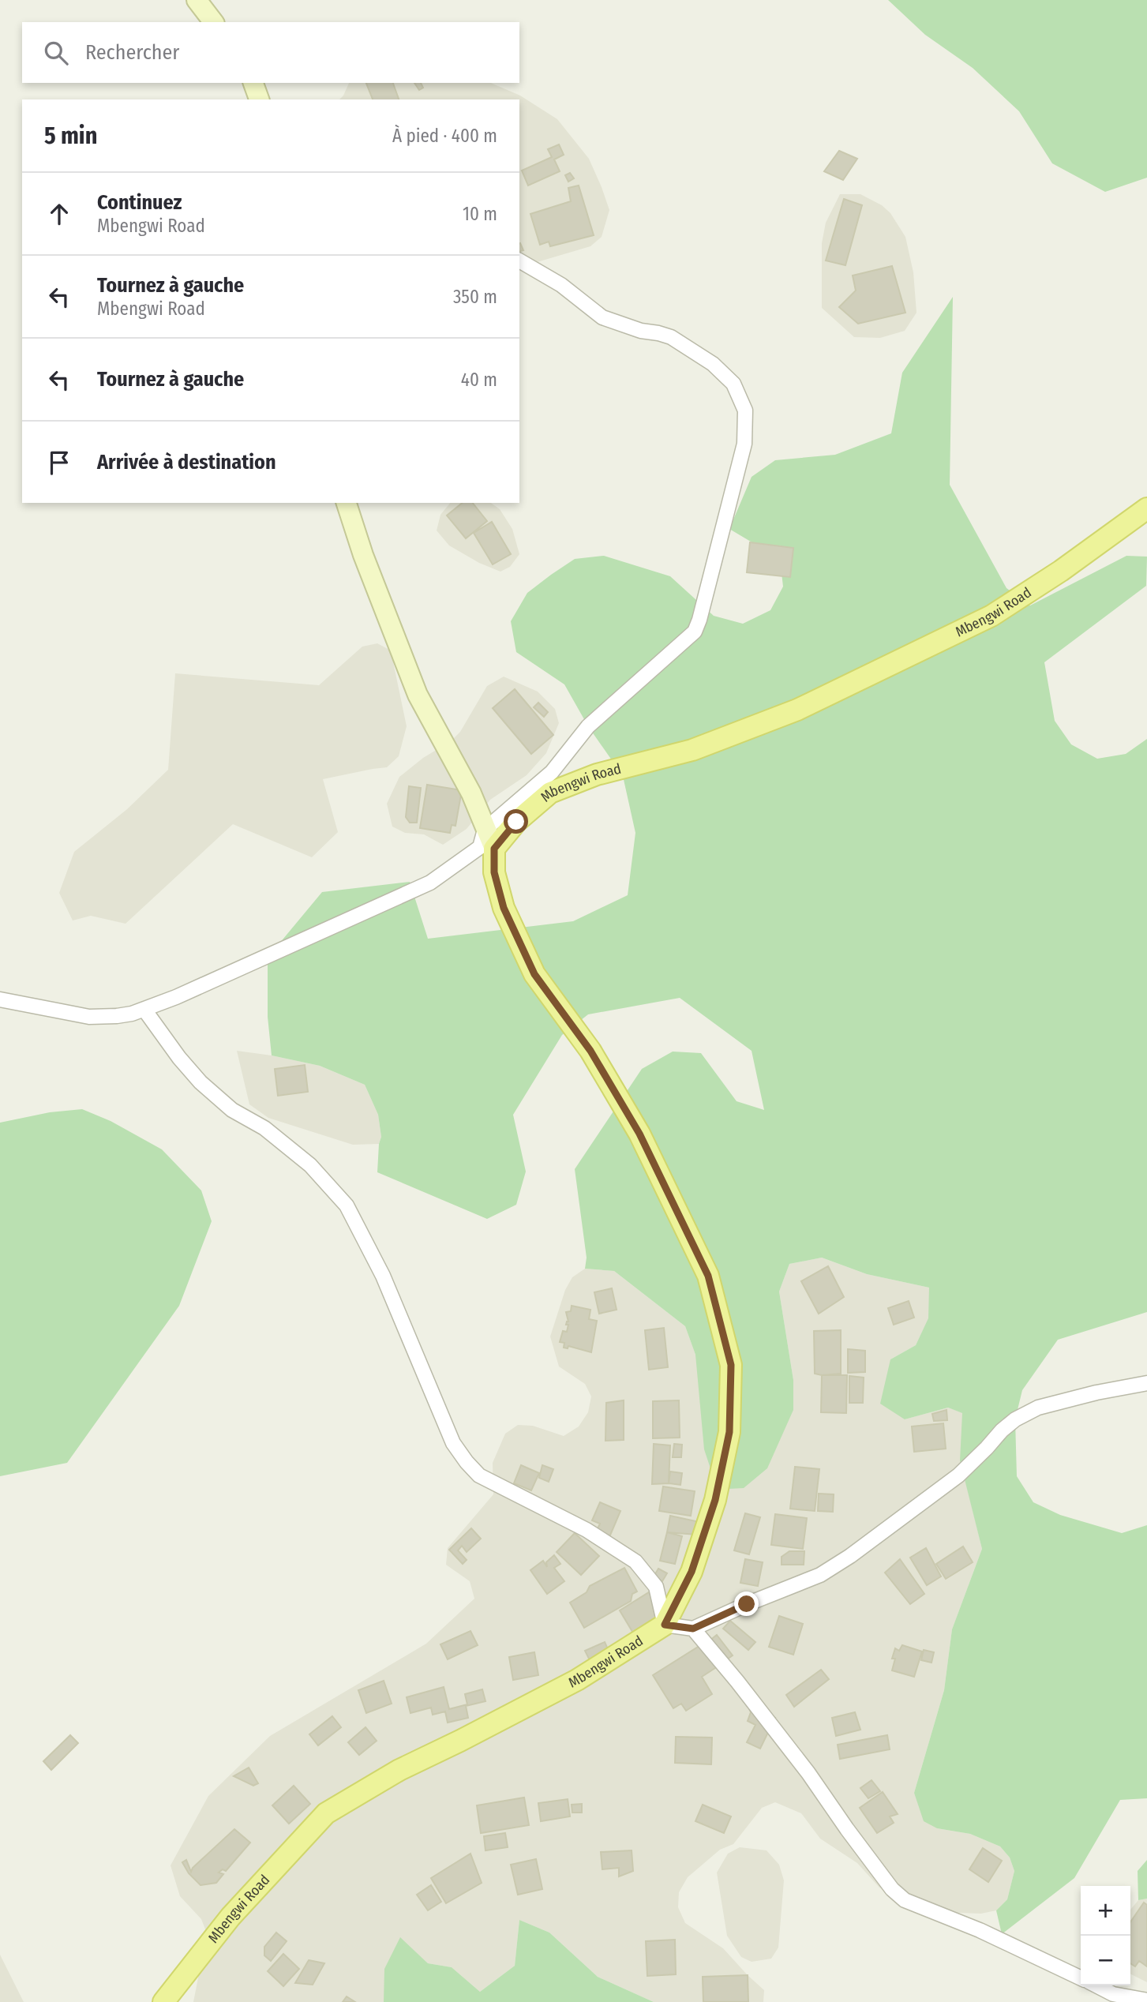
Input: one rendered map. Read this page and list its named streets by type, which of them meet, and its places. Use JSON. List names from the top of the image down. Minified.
{"streets":{"main road":["Mbengwi Road"]},"page":{"search":"Rechercher","heading":["5 min","À pied · 400 m"],"list":[["Continuez","Mbengwi Road","10 m"],["Tournez à gauche","Mbengwi Road","350 m"],["Tournez à gauche","40 m"],"Arrivée à destination"],"map_buttons":["+","−"]}}
